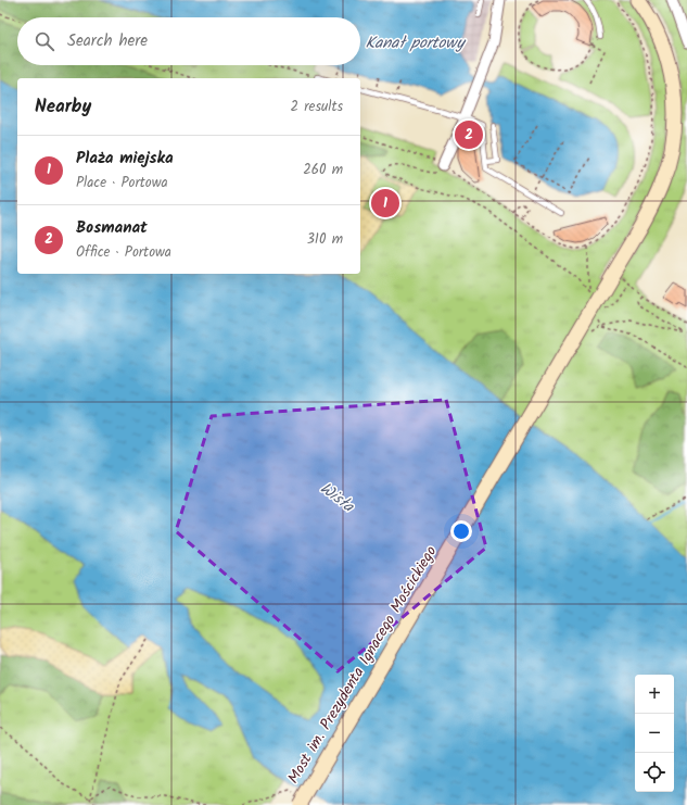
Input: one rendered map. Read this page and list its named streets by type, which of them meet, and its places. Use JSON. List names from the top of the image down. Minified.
{"streets":{"main road":["Most im. Prezydenta Ignacego Mościckiego"]},"water":["Kanał portowy","Wisła"],"page":{"search":"Search here","heading":["Nearby","2 results"],"pins":["2","1"],"list":[{"mark":"1","name":"Plaża miejska","note":"Place · Portowa","value":"260 m"},{"mark":"2","name":"Bosmanat","note":"Office · Portowa","value":"310 m"}],"map_buttons":["+","−"]}}
